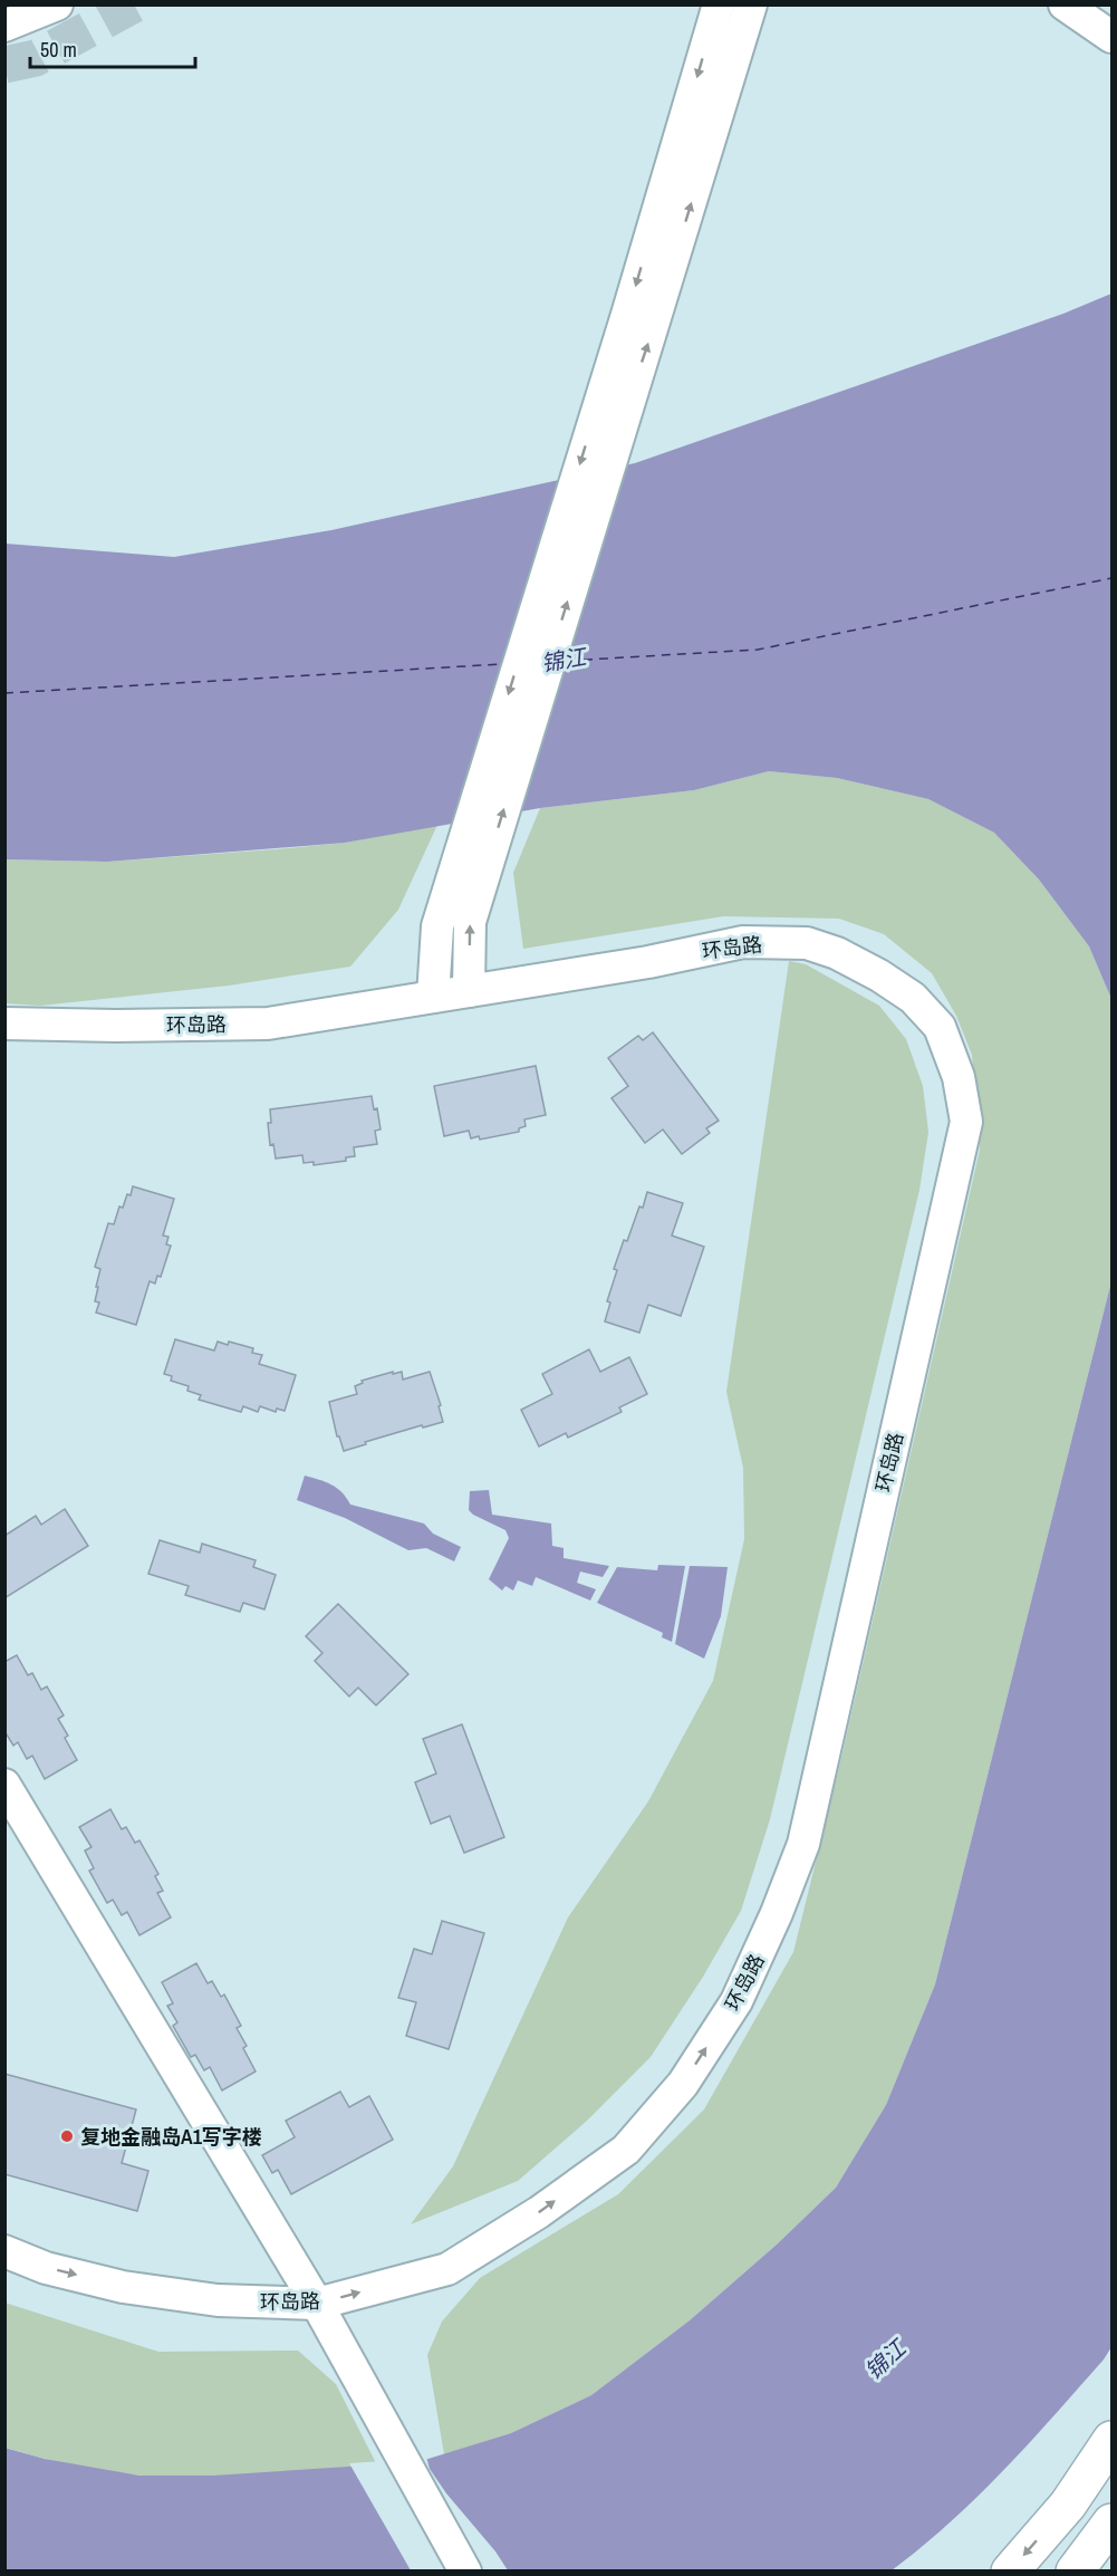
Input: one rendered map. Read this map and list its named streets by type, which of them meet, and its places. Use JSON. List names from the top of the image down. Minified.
{"streets":{"street":["环岛路"]},"water":["锦江"],"places":["复地金融岛A1写字楼"],"scale_bar":"50 m"}
